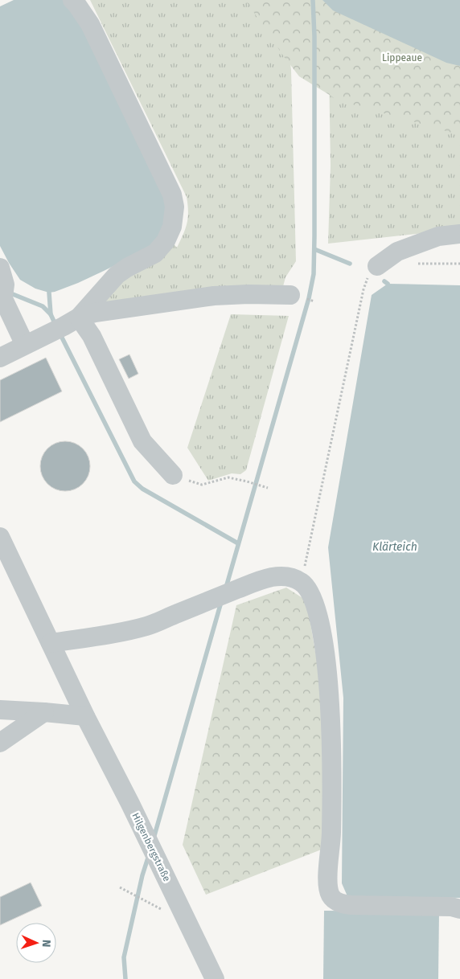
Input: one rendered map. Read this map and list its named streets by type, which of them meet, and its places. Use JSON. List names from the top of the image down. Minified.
{"streets":{"lane":["Hilgenbergstraße"]},"water":["Klärteich"],"parks":["Lippeaue"],"north":"right"}
